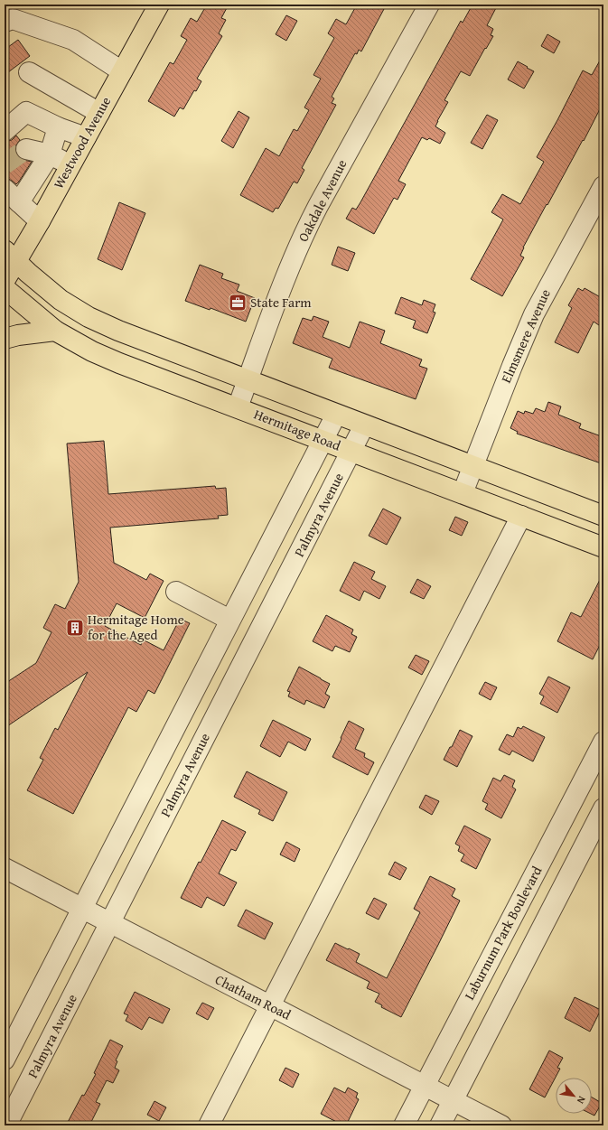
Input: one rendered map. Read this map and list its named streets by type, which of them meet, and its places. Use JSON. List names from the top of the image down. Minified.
{"streets":{"main road":["Westwood Avenue","Hermitage Road"],"street":["Oakdale Avenue","Elmsmere Avenue","Palmyra Avenue","Laburnum Park Boulevard","Chatham Road"]},"crossings":[["Westwood Avenue","Hermitage Road"],["Oakdale Avenue","Hermitage Road"],["Elmsmere Avenue","Hermitage Road"],["Hermitage Road","Palmyra Avenue"],["Palmyra Avenue","Chatham Road"],["Laburnum Park Boulevard","Chatham Road"]],"places":{"office":["State Farm"],"building":["Hermitage Home for the Aged"]},"north":"bottom right"}
